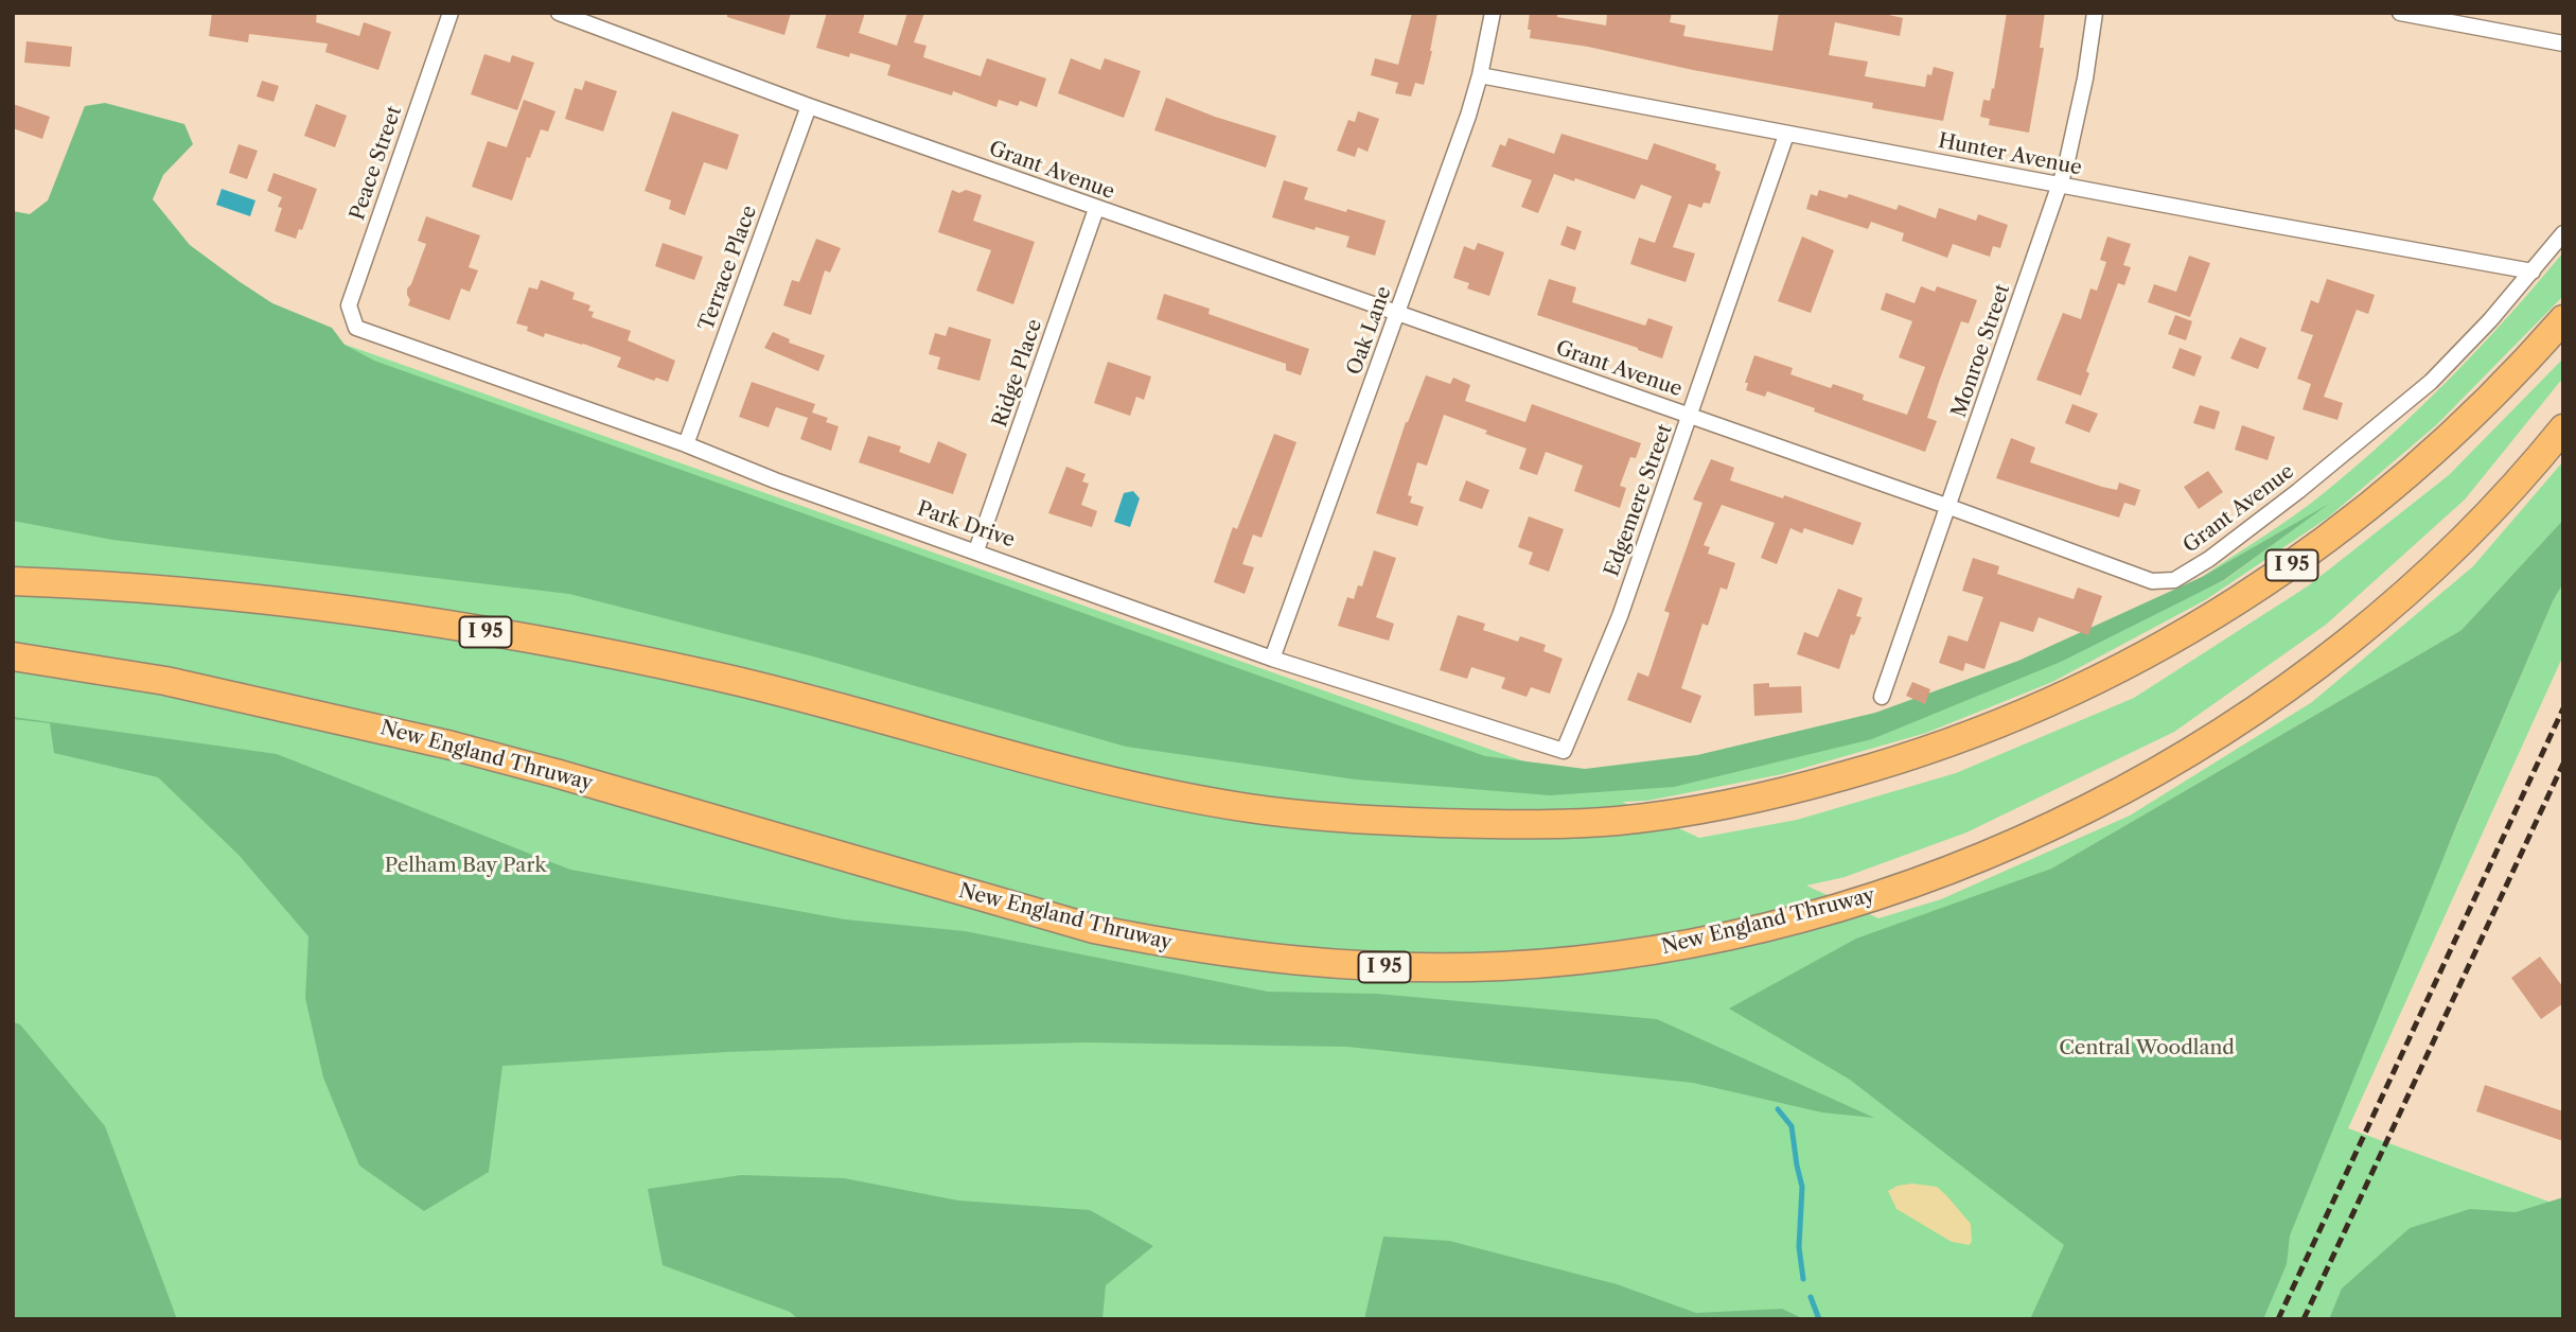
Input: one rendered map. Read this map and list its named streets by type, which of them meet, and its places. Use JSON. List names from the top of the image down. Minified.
{"streets":{"highway":["I 95","New England Thruway"],"street":["Hunter Avenue","Peace Street","Grant Avenue","Terrace Place","Oak Lane","Monroe Street","Ridge Place","Edgemere Street","Park Drive"]},"crossings":[["Hunter Avenue","Grant Avenue"],["Hunter Avenue","Oak Lane"],["Hunter Avenue","Monroe Street"],["Hunter Avenue","Edgemere Street"],["Peace Street","Park Drive"],["Grant Avenue","Terrace Place"],["Grant Avenue","Oak Lane"],["Grant Avenue","Monroe Street"],["Grant Avenue","Ridge Place"],["Grant Avenue","Edgemere Street"],["Terrace Place","Park Drive"],["Oak Lane","Park Drive"],["Ridge Place","Park Drive"],["Edgemere Street","Park Drive"]],"parks":["Pelham Bay Park","Central Woodland"]}
